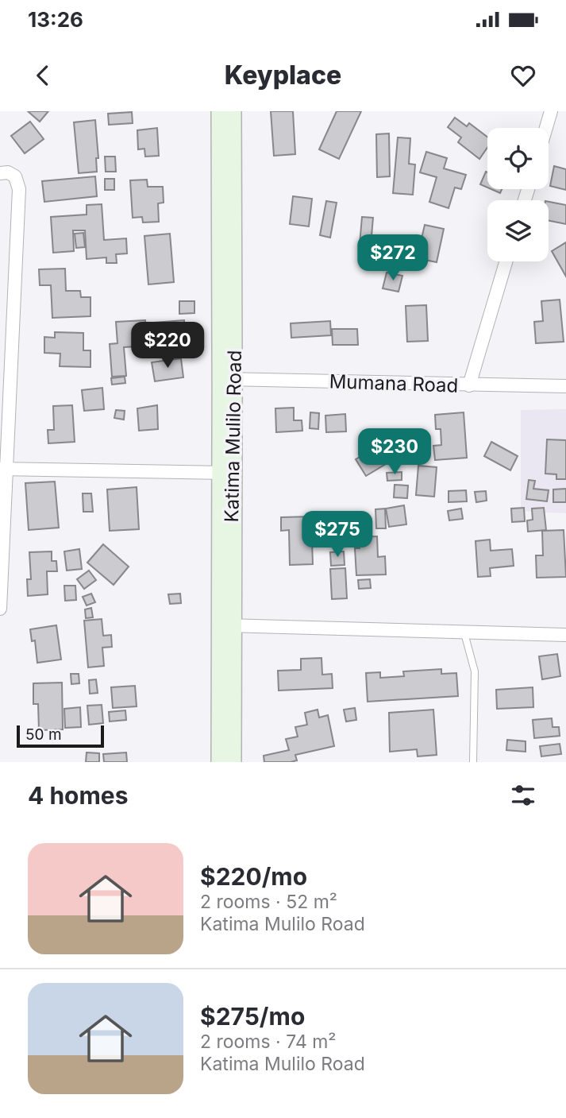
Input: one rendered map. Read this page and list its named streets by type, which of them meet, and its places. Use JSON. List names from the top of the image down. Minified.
{"streets":{"main road":["Katima Mulilo Road"],"street":["Mumana Road"]},"crossings":[["Mumana Road","Katima Mulilo Road"]],"scale_bar":"50 m","page":{"status":"13:26","header":"Keyplace","price":["$272","$220","$230","$275"],"scale":"50 m","heading":"4 homes","list":[{"name":"$220/mo","note":"2 rooms · 52 m² · Katima Mulilo Road"},{"name":"$275/mo","note":"2 rooms · 74 m² · Katima Mulilo Road"}]}}
